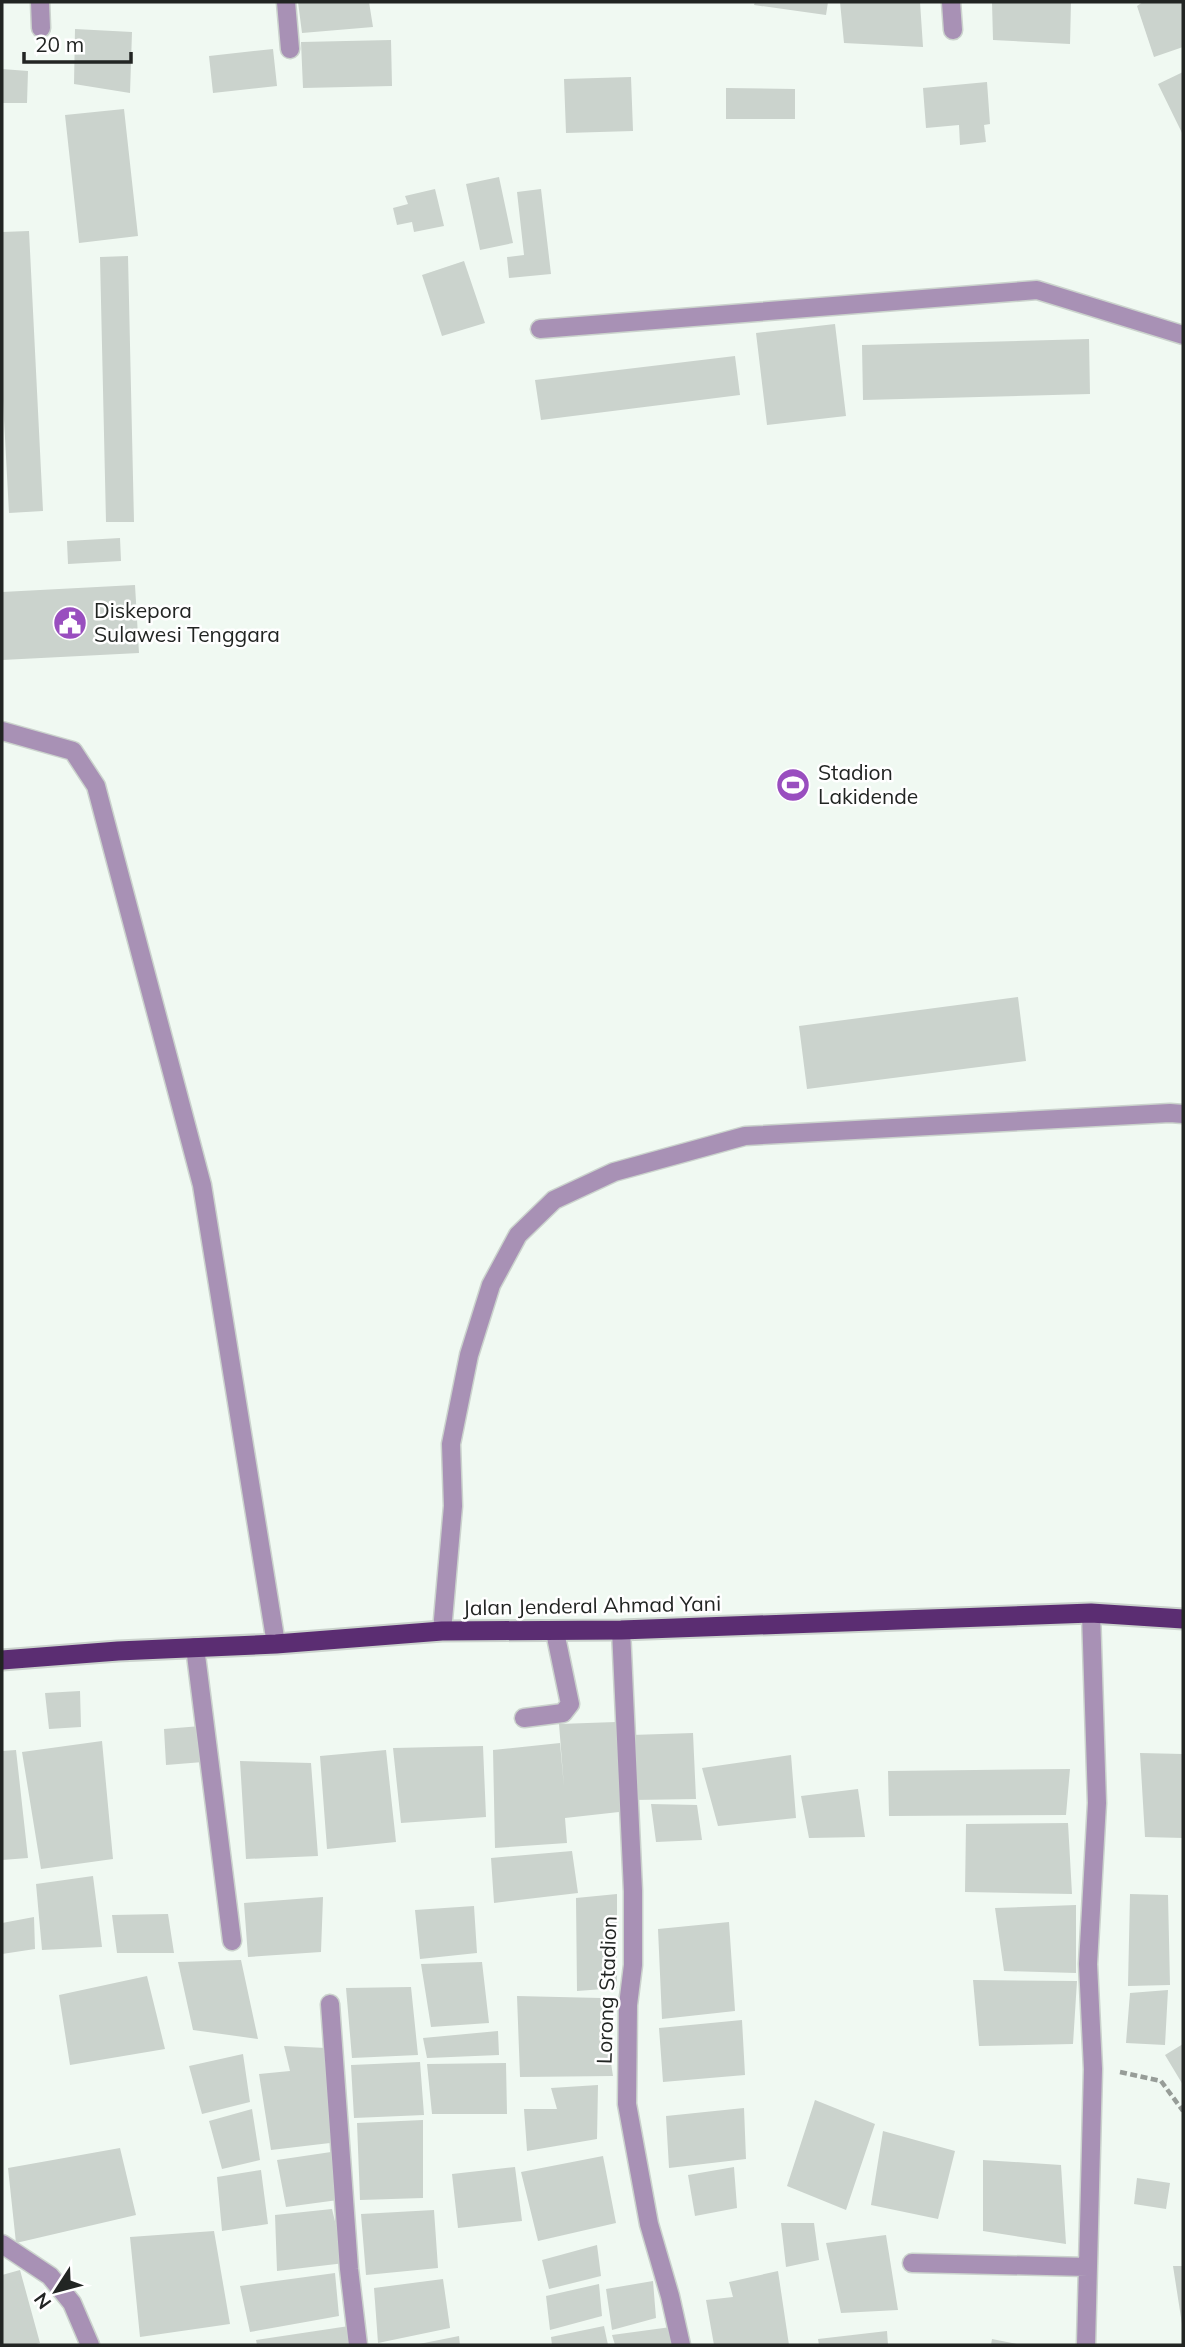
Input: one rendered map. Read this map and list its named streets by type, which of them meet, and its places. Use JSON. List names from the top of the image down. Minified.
{"streets":{"highway":["Jalan Jenderal Ahmad Yani"],"street":["Lorong Stadion"]},"crossings":[["Jalan Jenderal Ahmad Yani","Lorong Stadion"]],"places":{"public building":["Diskepora Sulawesi Tenggara"],"sports":["Stadion Lakidende"]},"scale_bar":"20 m","north":"bottom left"}
